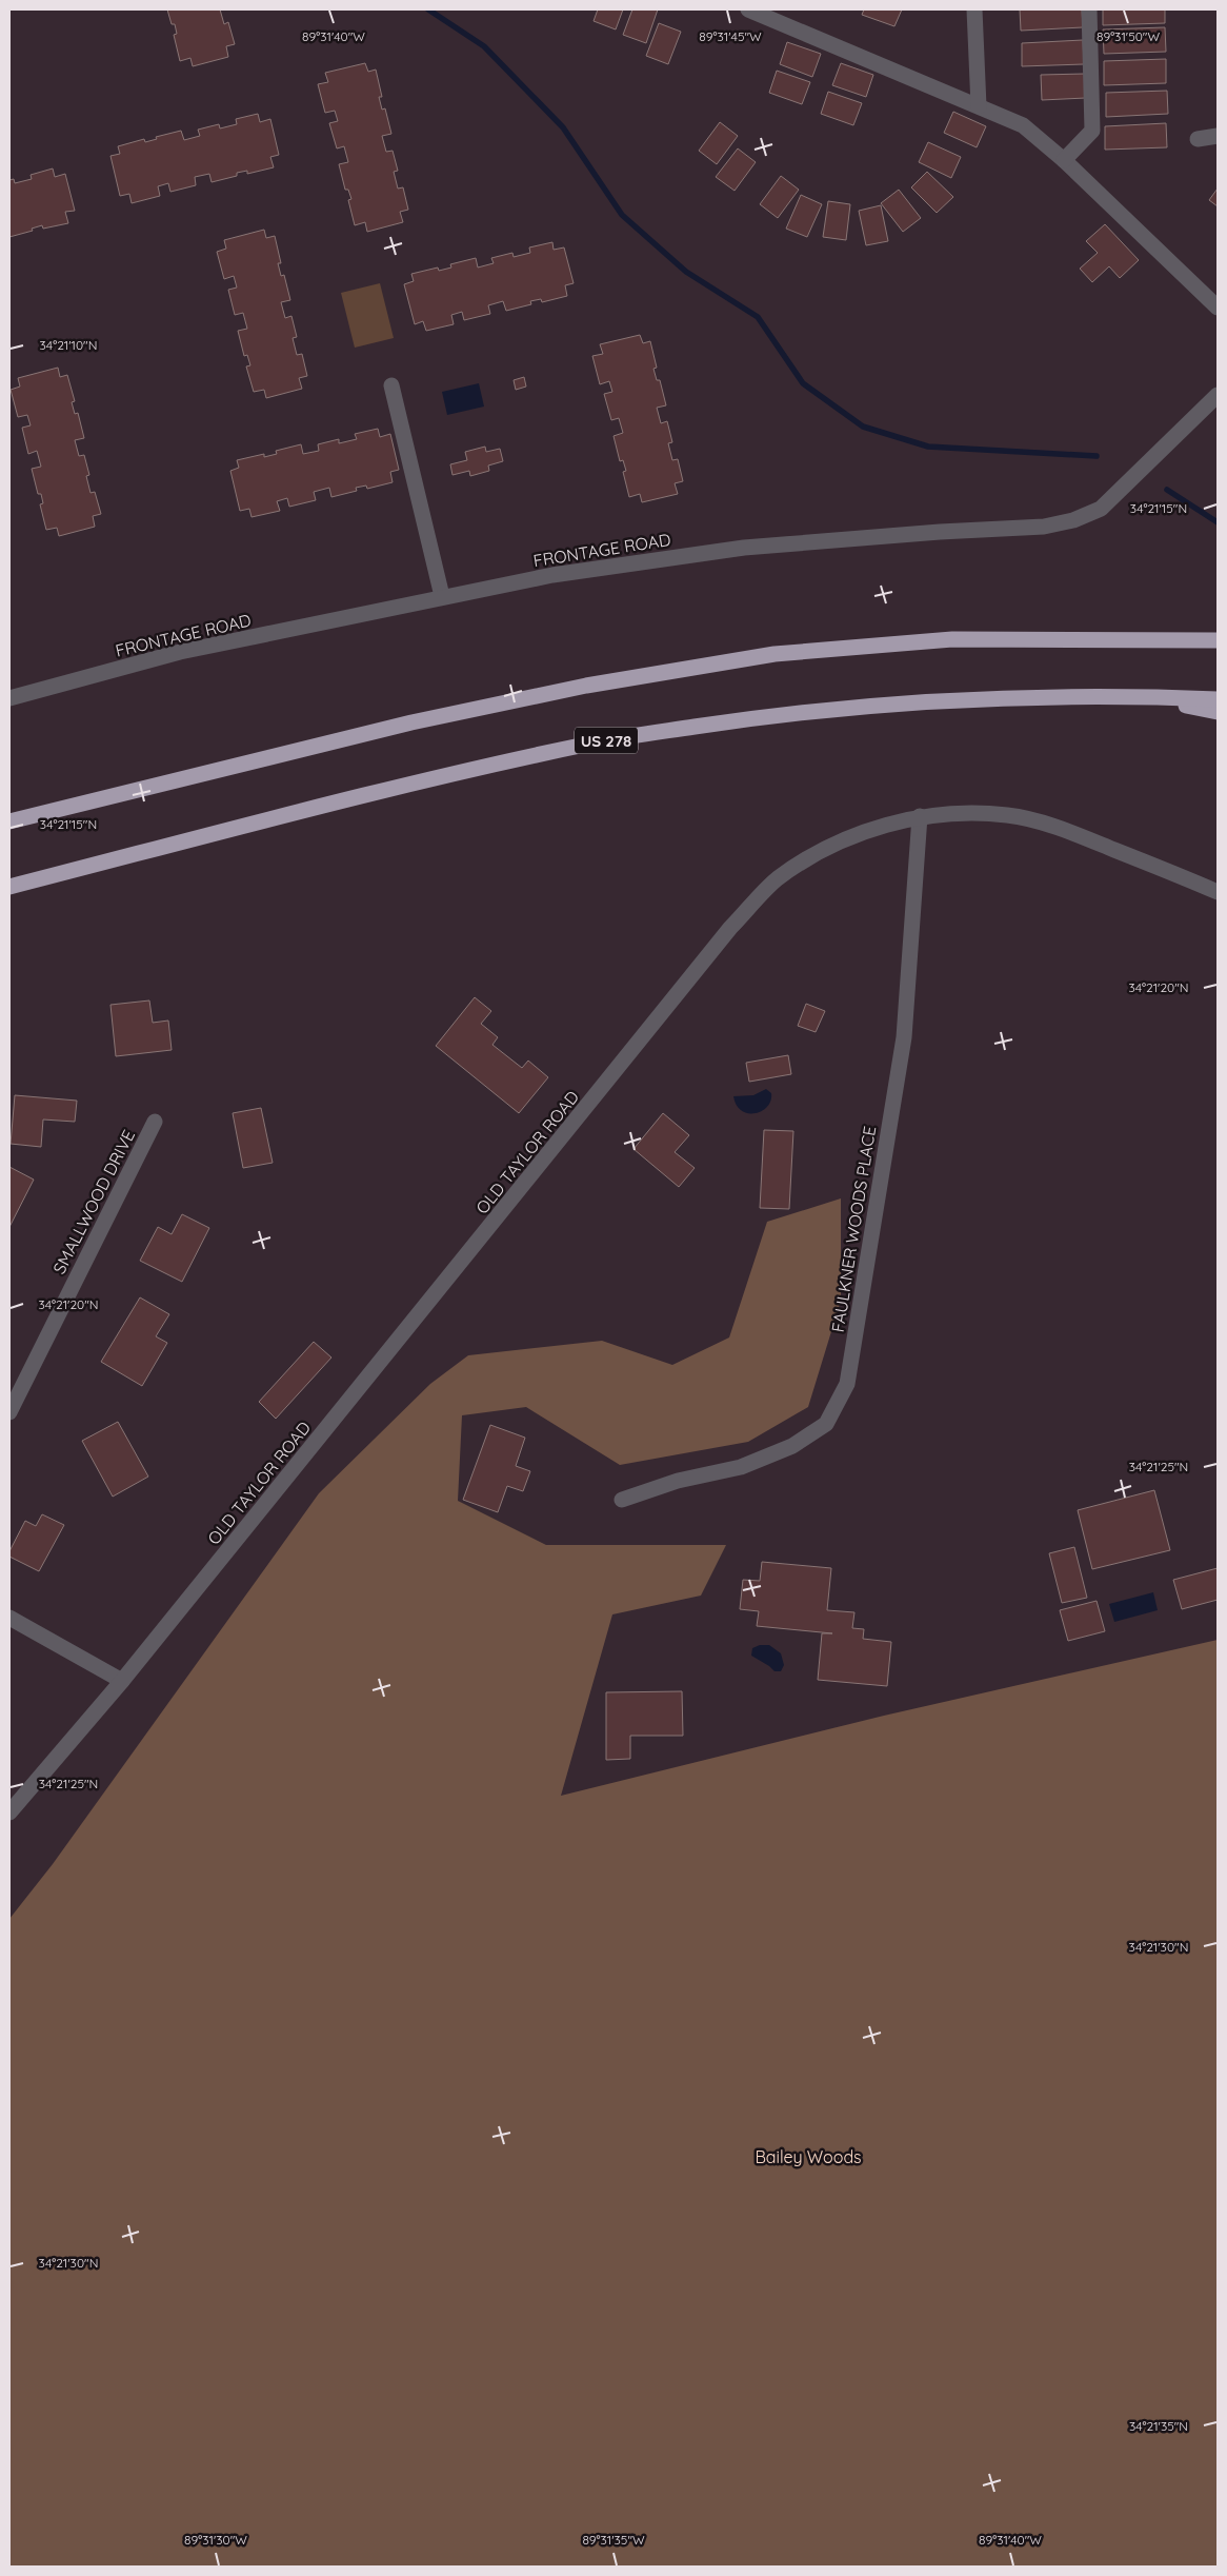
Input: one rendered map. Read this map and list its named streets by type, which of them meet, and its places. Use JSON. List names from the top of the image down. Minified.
{"streets":{"highway":["US 278"],"street":["FRONTAGE ROAD","OLD TAYLOR ROAD","SMALLWOOD DRIVE","FAULKNER WOODS PLACE"]},"crossings":[["OLD TAYLOR ROAD","FAULKNER WOODS PLACE"]],"parks":["Bailey Woods"],"coordinates":["89°31'40\"W","89°31'45\"W","89°31'50\"W","34°21'10\"N","34°21'15\"N","34°21'20\"N","34°21'25\"N","34°21'30\"N","34°21'35\"N","89°31'30\"W","89°31'35\"W"]}
